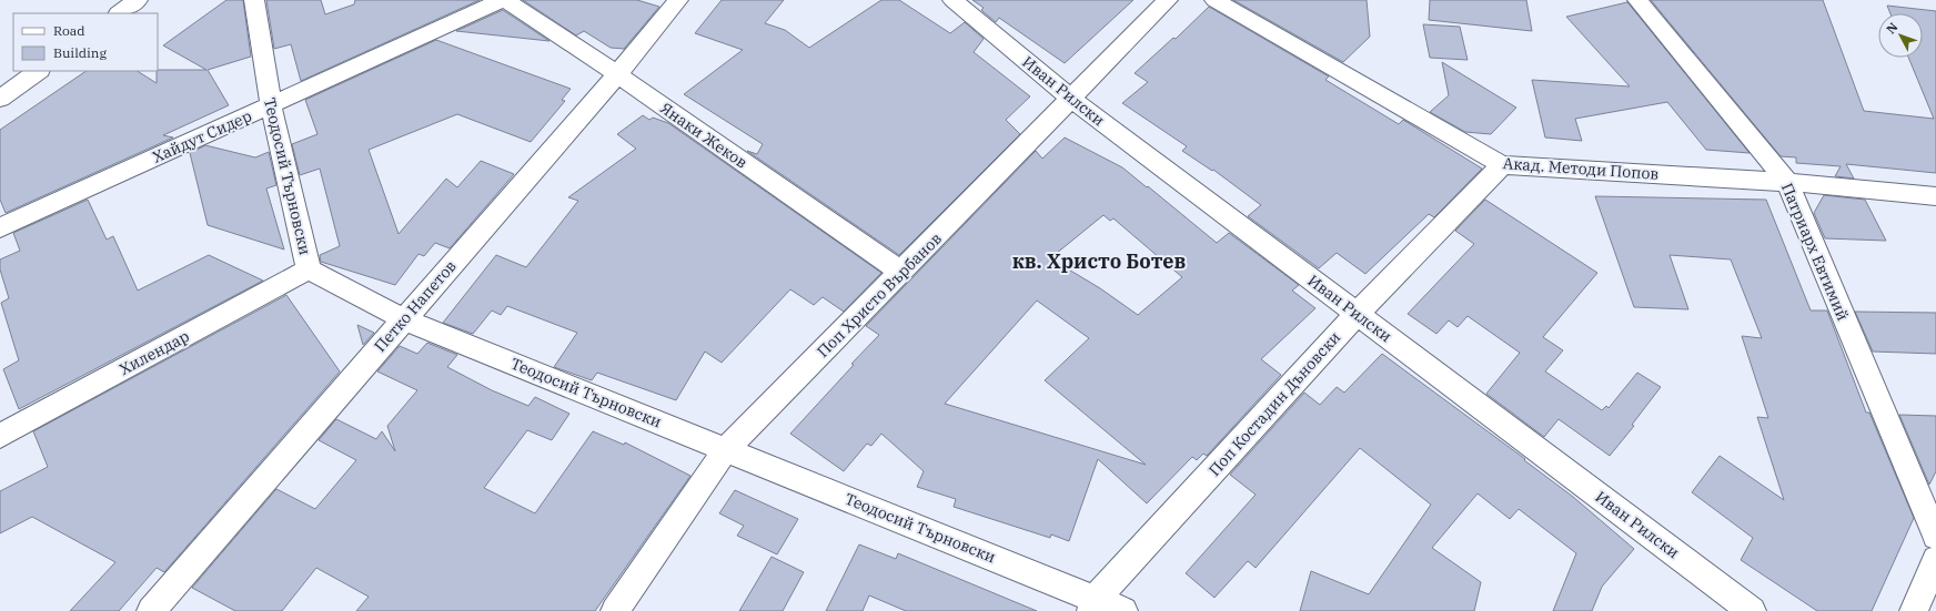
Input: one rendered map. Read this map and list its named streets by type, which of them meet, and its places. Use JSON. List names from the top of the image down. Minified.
{"streets":{"street":["Иван Рилски","Янаки Жеков","Хайдут Сидер","Акад. Методи Попов","Теодосий Търновски","Патриарх Евтимий","Поп Христо Върбанов","Петко Напетов","Хилендар","Поп Костадин Дъновски"]},"crossings":[["Иван Рилски","Поп Христо Върбанов"],["Иван Рилски","Поп Костадин Дъновски"],["Янаки Жеков","Поп Христо Върбанов"],["Янаки Жеков","Петко Напетов"],["Хайдут Сидер","Теодосий Търновски"],["Акад. Методи Попов","Патриарх Евтимий"],["Акад. Методи Попов","Поп Костадин Дъновски"],["Теодосий Търновски","Поп Христо Върбанов"],["Теодосий Търновски","Петко Напетов"],["Теодосий Търновски","Хилендар"],["Теодосий Търновски","Поп Костадин Дъновски"]],"districts":["кв. Христо Ботев"],"legend":["Road","Building"],"north":"top left"}
